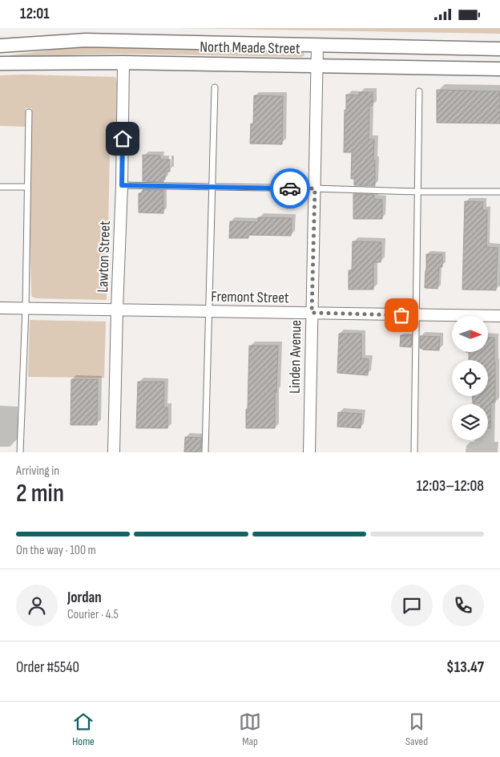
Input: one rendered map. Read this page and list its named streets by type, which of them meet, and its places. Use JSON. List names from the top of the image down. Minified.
{"streets":{"street":["North Meade Street","Lawton Street","Fremont Street","Linden Avenue"]},"crossings":[["North Meade Street","Lawton Street"],["North Meade Street","Linden Avenue"],["Lawton Street","Fremont Street"],["Fremont Street","Linden Avenue"]],"north":"right","page":{"status":"12:01","heading":["2 min","Arriving in","12:03–12:08"],"panel":["Jordan","Courier · 4.5","Order #5540","$13.47"],"bar":"On the way · 100 m","tabs":["Home","Map","Saved"]}}
